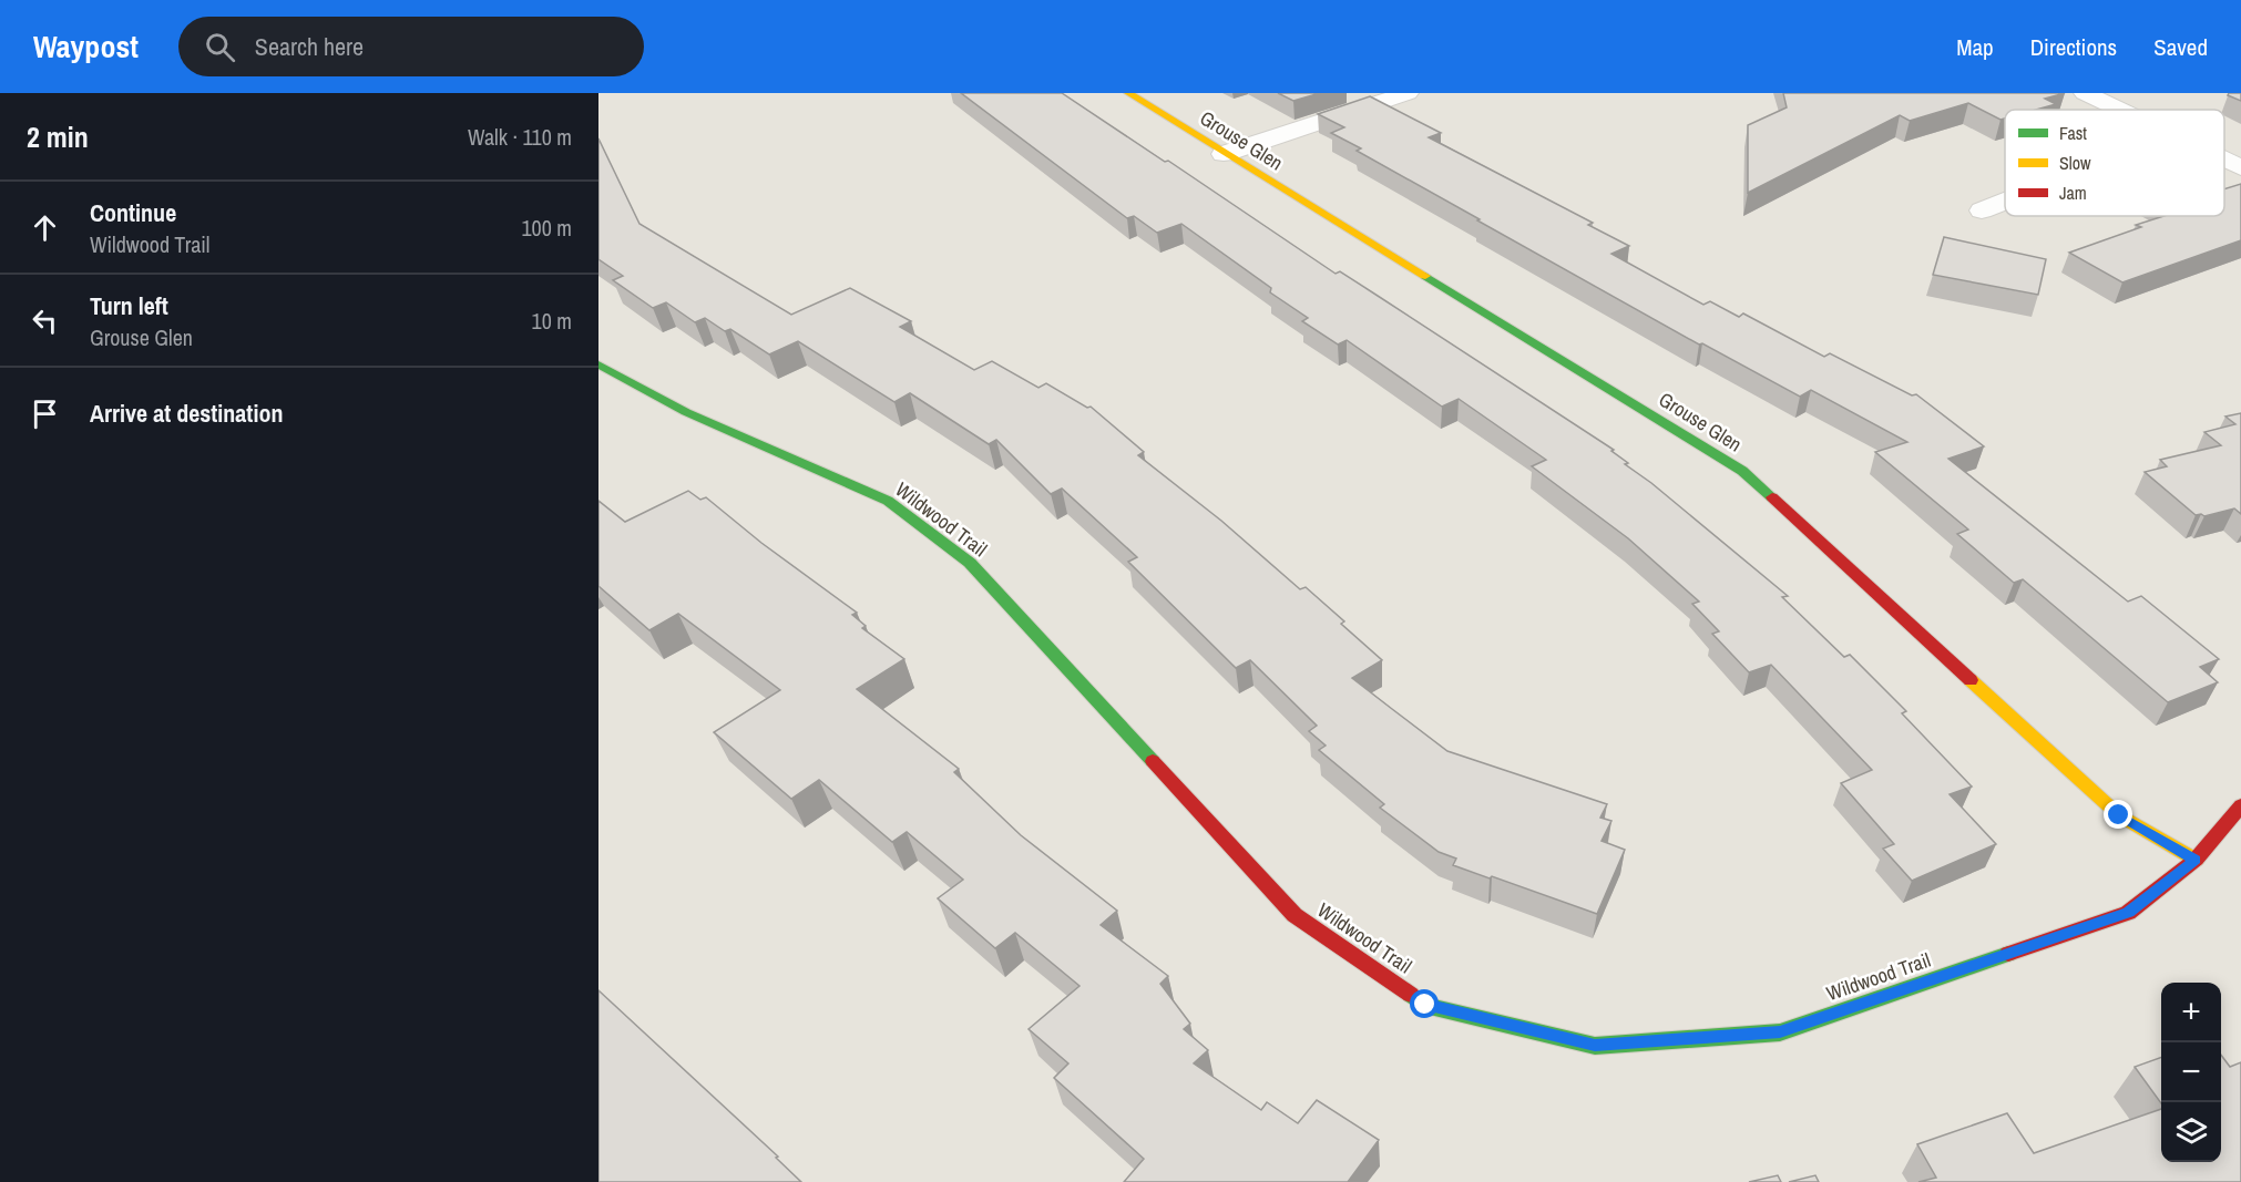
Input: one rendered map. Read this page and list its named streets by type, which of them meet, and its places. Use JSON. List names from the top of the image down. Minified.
{"streets":{"street":["Grouse Glen","Wildwood Trail"]},"crossings":[["Grouse Glen","Wildwood Trail"]],"legend":["Fast","Slow","Jam"],"page":{"header":"Waypost","search":"Search here","nav":["Map","Directions","Saved"],"heading":["2 min","Walk · 110 m"],"list":[["Continue","Wildwood Trail","100 m"],["Turn left","Grouse Glen","10 m"],"Arrive at destination"],"map_buttons":["+","−"]}}
